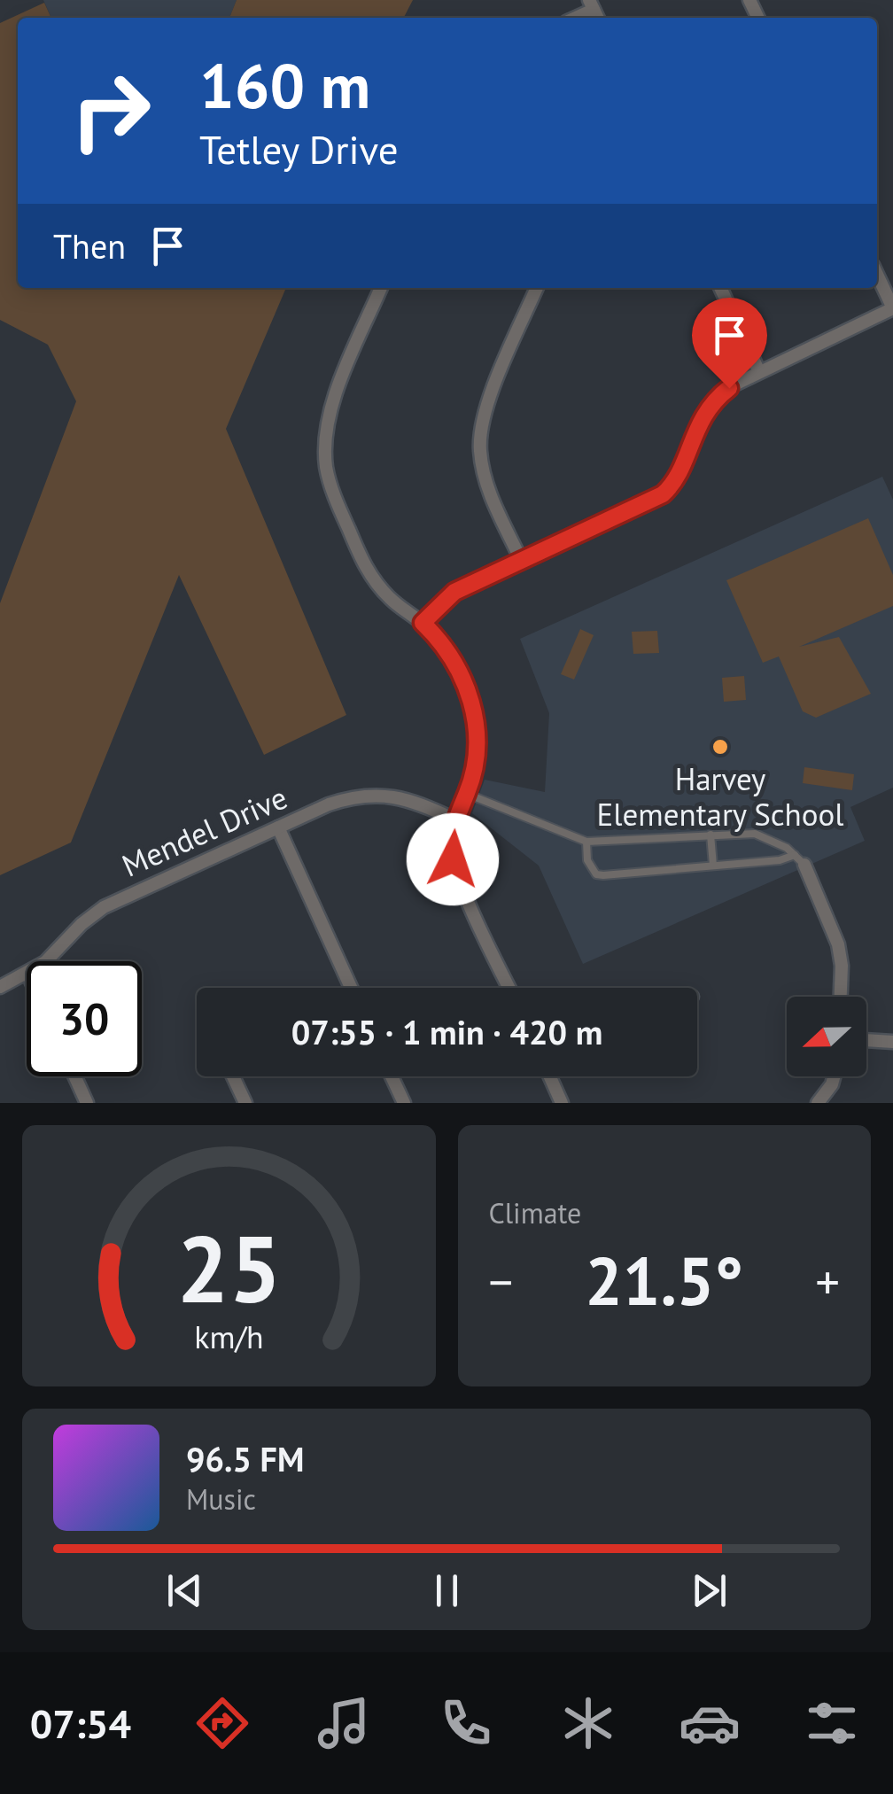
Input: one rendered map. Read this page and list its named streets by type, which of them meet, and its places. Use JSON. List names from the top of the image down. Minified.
{"streets":{"street":["Mendel Drive"]},"places":["Harvey Elementary School"],"north":"left","page":{"turn":["160 m","Tetley Drive"],"then":"Then","limit":"30","trip":"07:55 · 1 min · 420 m","tile":"Climate","heat":["−","21.5°","+"],"song":["96.5 FM","Music"],"tabs":"07:54","gauge":["25","km/h"]}}
